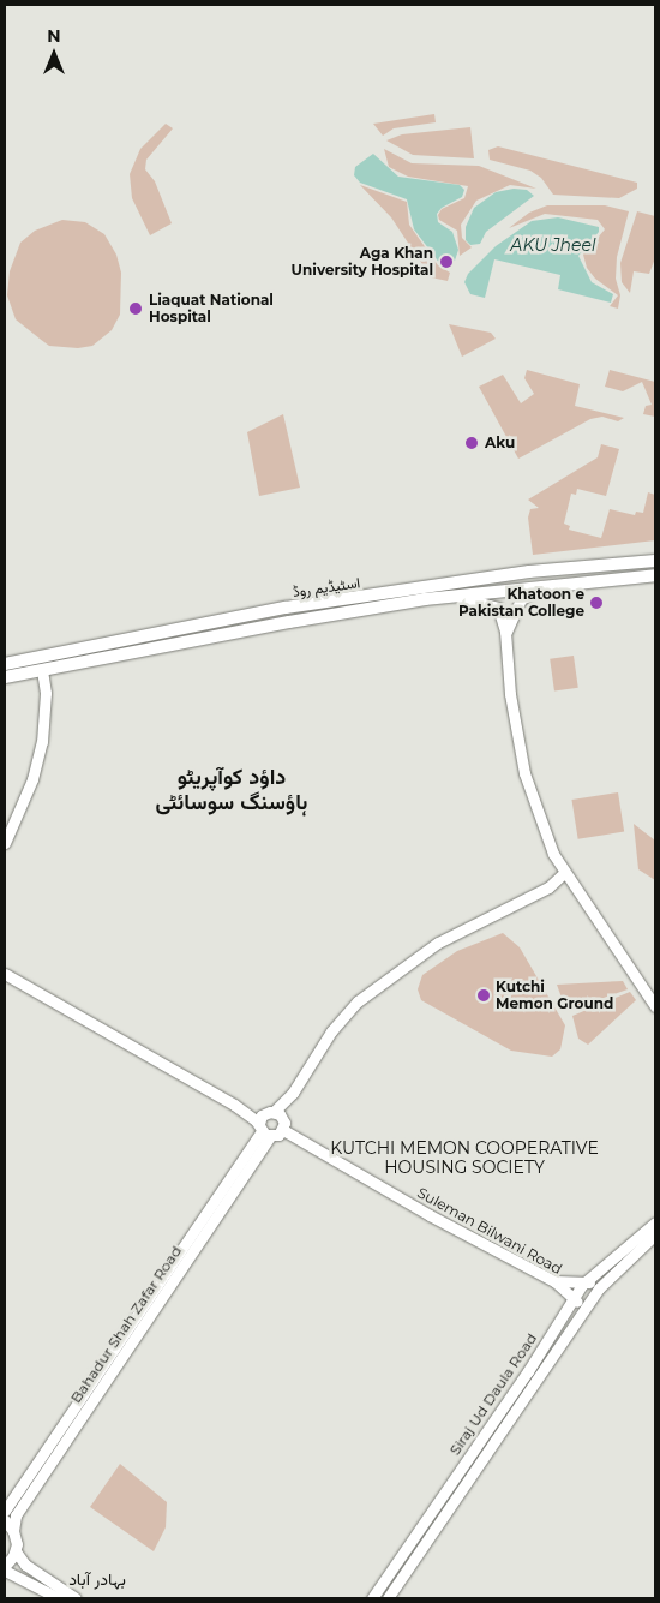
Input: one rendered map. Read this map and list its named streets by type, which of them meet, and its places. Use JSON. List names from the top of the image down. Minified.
{"streets":{"main road":["اسٹیڈیم روڈ"],"street":["Suleman Bilwani Road","Bahadur Shah Zafar Road","Siraj Ud Daula Road"]},"crossings":[["Suleman Bilwani Road","Siraj Ud Daula Road"]],"districts":["داؤد کوآپریٹو ہاؤسنگ سوسائٹی","KUTCHI MEMON COOPERATIVE HOUSING SOCIETY","بہادر آباد"],"water":["AKU Jheel"],"places":["Aga Khan University Hospital","Liaquat National Hospital","Aku","Khatoon e Pakistan College","Kutchi Memon Ground"],"north":"top"}
